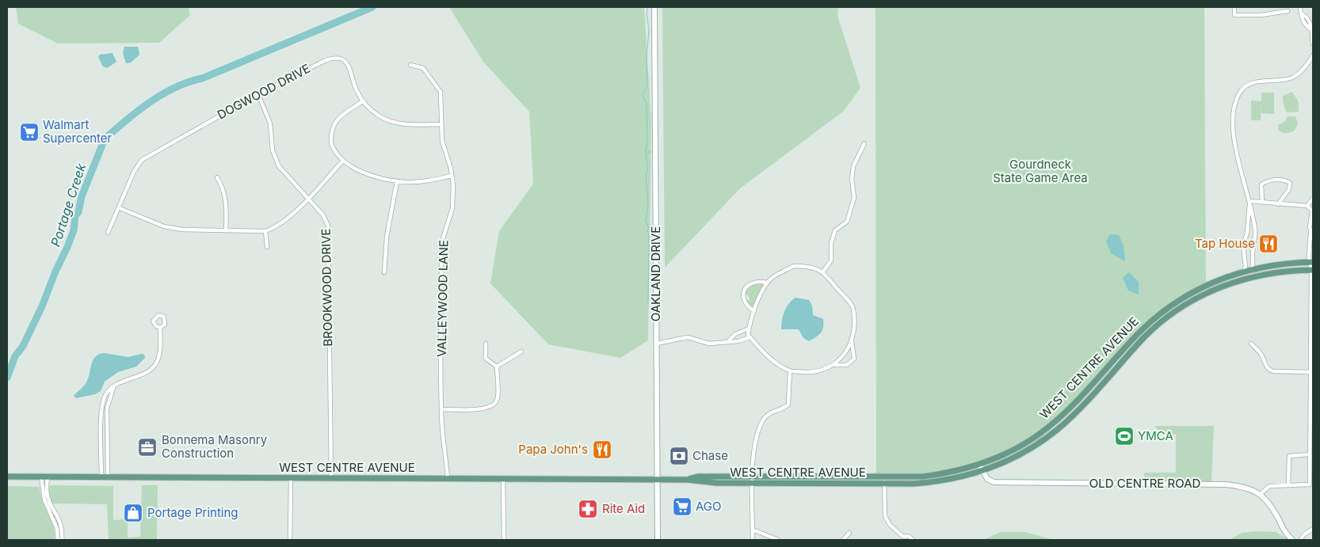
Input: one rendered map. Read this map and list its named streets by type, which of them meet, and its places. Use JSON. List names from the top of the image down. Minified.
{"streets":{"main road":["WEST CENTRE AVENUE"],"street":["DOGWOOD DRIVE","OAKLAND DRIVE","BROOKWOOD DRIVE","VALLEYWOOD LANE","OLD CENTRE ROAD"]},"crossings":[["DOGWOOD DRIVE","BROOKWOOD DRIVE"],["DOGWOOD DRIVE","VALLEYWOOD LANE"],["OAKLAND DRIVE","WEST CENTRE AVENUE"],["BROOKWOOD DRIVE","WEST CENTRE AVENUE"],["VALLEYWOOD LANE","WEST CENTRE AVENUE"],["WEST CENTRE AVENUE","OLD CENTRE ROAD"]],"water":["Portage Creek"],"parks":["Gourdneck State Game Area"],"places":{"supermarket":["Walmart Supercenter","AGO"],"restaurant":["Tap House","Papa John's"],"sports":["YMCA"],"office":["Bonnema Masonry Construction"],"bank":["Chase"],"pharmacy":["Rite Aid"],"shop":["Portage Printing"]}}
